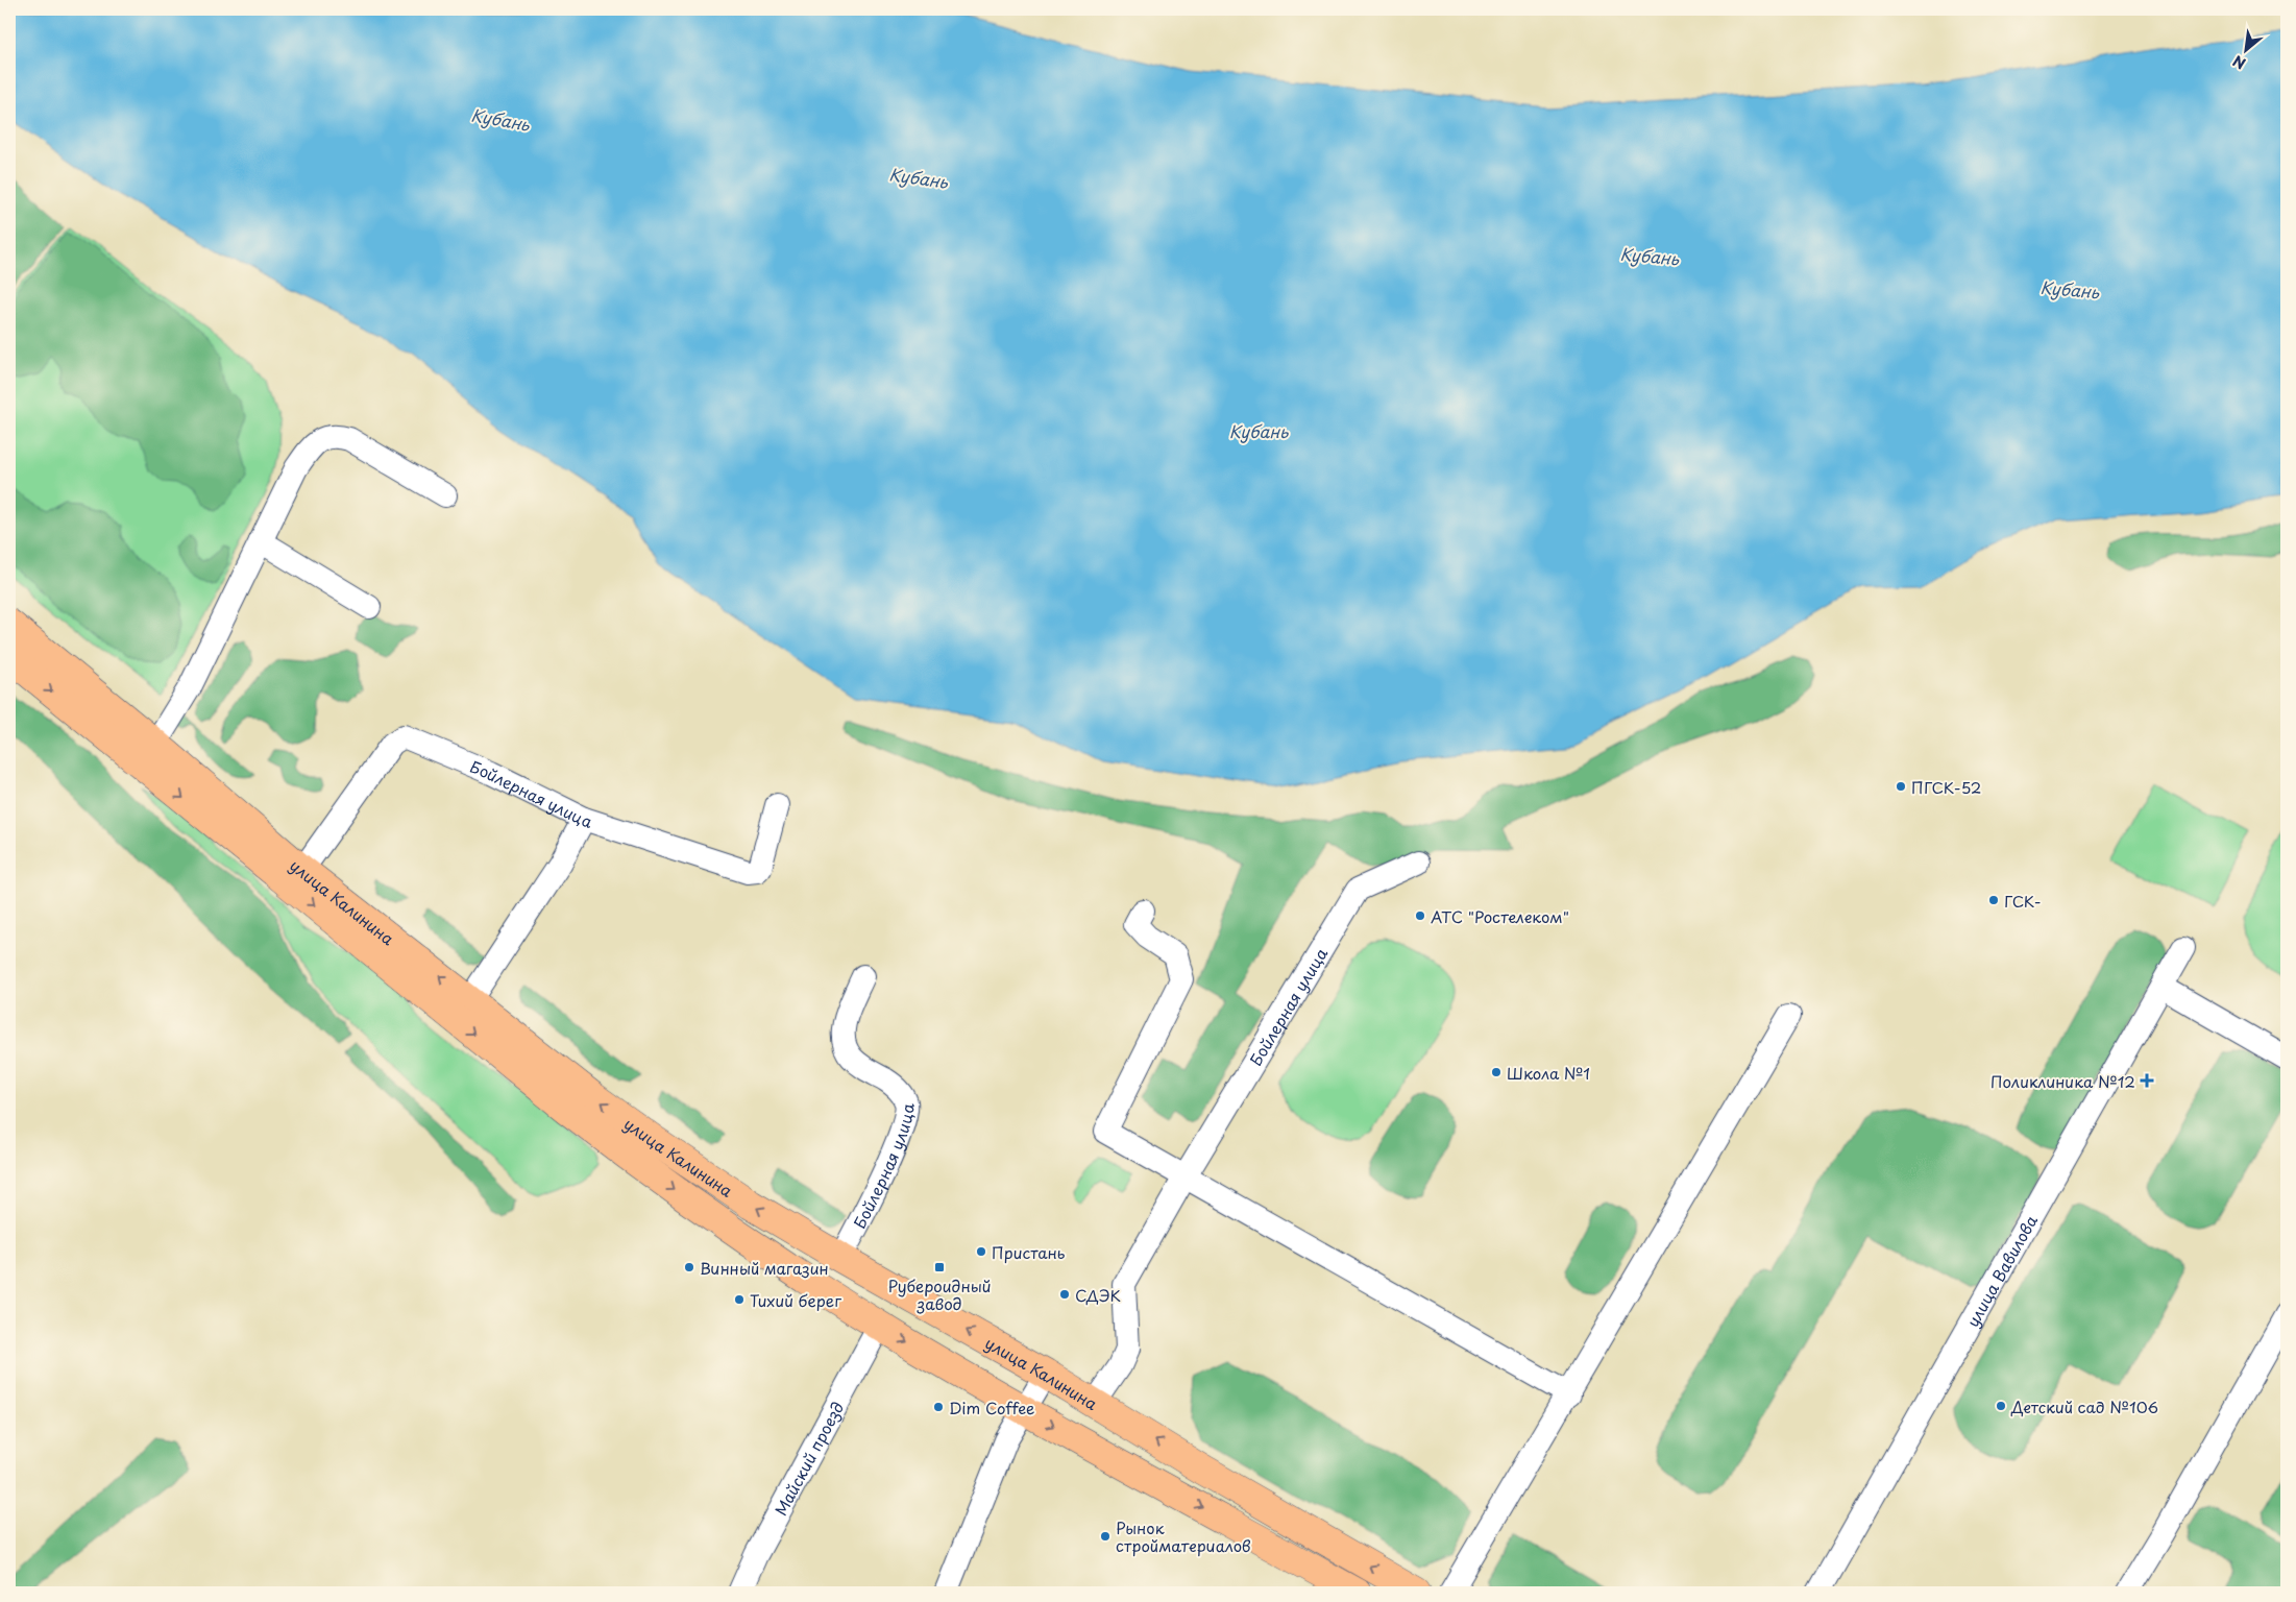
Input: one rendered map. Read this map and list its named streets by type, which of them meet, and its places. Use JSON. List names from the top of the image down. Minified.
{"streets":{"highway":["улица Калинина"],"street":["Бойлерная улица","улица Вавилова","Майский проезд"]},"crossings":[["Бойлерная улица","улица Калинина"],["улица Калинина","Майский проезд"]],"water":["Кубань"],"places":{"other":["ПГСК-52","ГСК-","АТС \"Ростелеком\"","Школа №1","Пристань","Винный магазин","СДЭК","Тихий берег","Детский сад №106","Dim Coffee","Рынок стройматериалов"],"health":["Поликлиника №12"],"transit":["Рубероидный завод"]},"north":"bottom left"}
